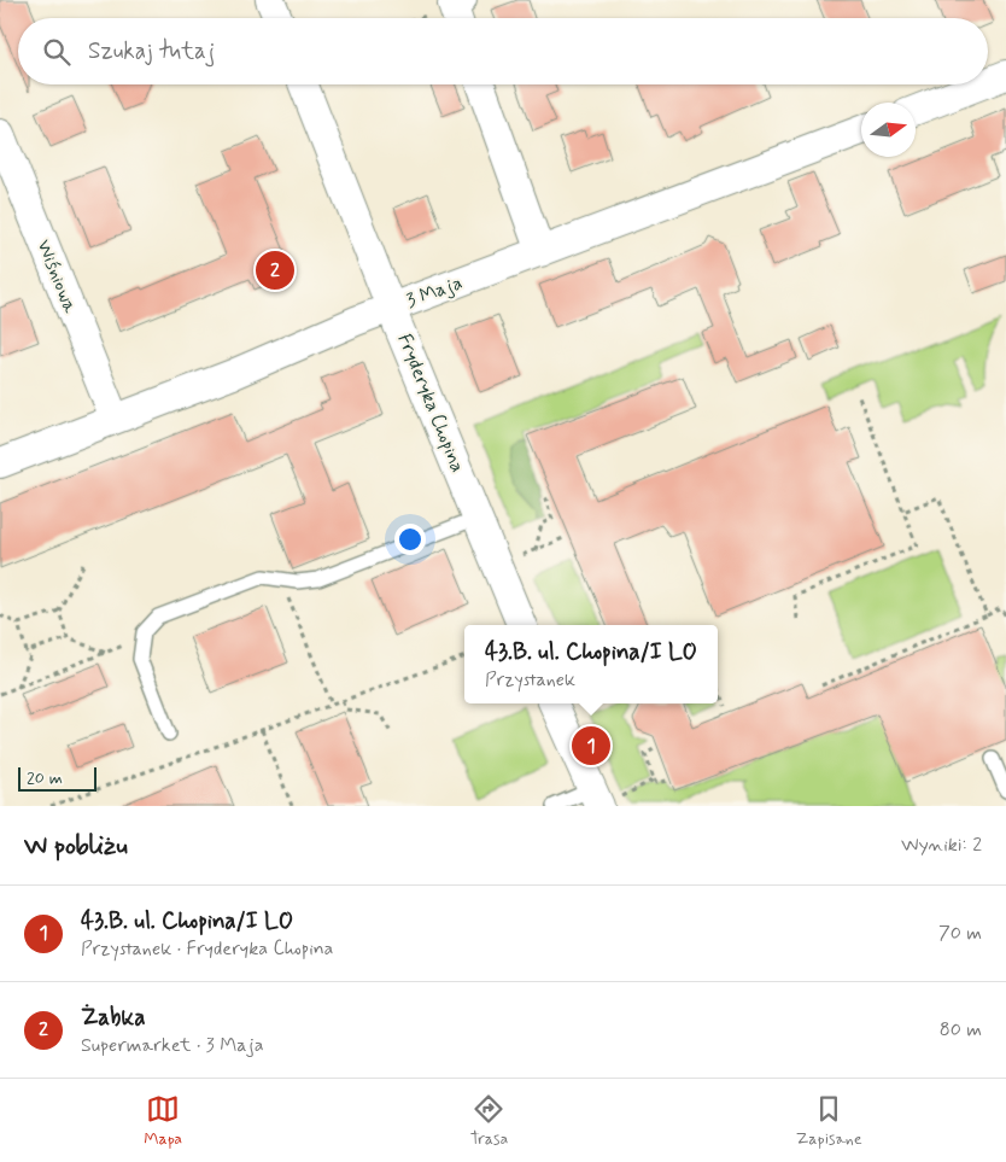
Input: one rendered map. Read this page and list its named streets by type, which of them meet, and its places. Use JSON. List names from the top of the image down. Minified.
{"streets":{"street":["Wiśniowa","3 Maja","Fryderyka Chopina"]},"crossings":[["Wiśniowa","3 Maja"],["3 Maja","Fryderyka Chopina"]],"scale_bar":"20 m","north":"right","page":{"search":"Szukaj tutaj","pins":["2","1"],"popup":["43.B. ul. Chopina/I LO","Przystanek"],"scale":"20 m","heading":["W pobliżu","Wyniki: 2"],"list":[{"mark":"1","name":"43.B. ul. Chopina/I LO","note":"Przystanek · Fryderyka Chopina","value":"70 m"},{"mark":"2","name":"Żabka","note":"Supermarket · 3 Maja","value":"80 m"}],"nav":["Mapa","Trasa","Zapisane"]}}
